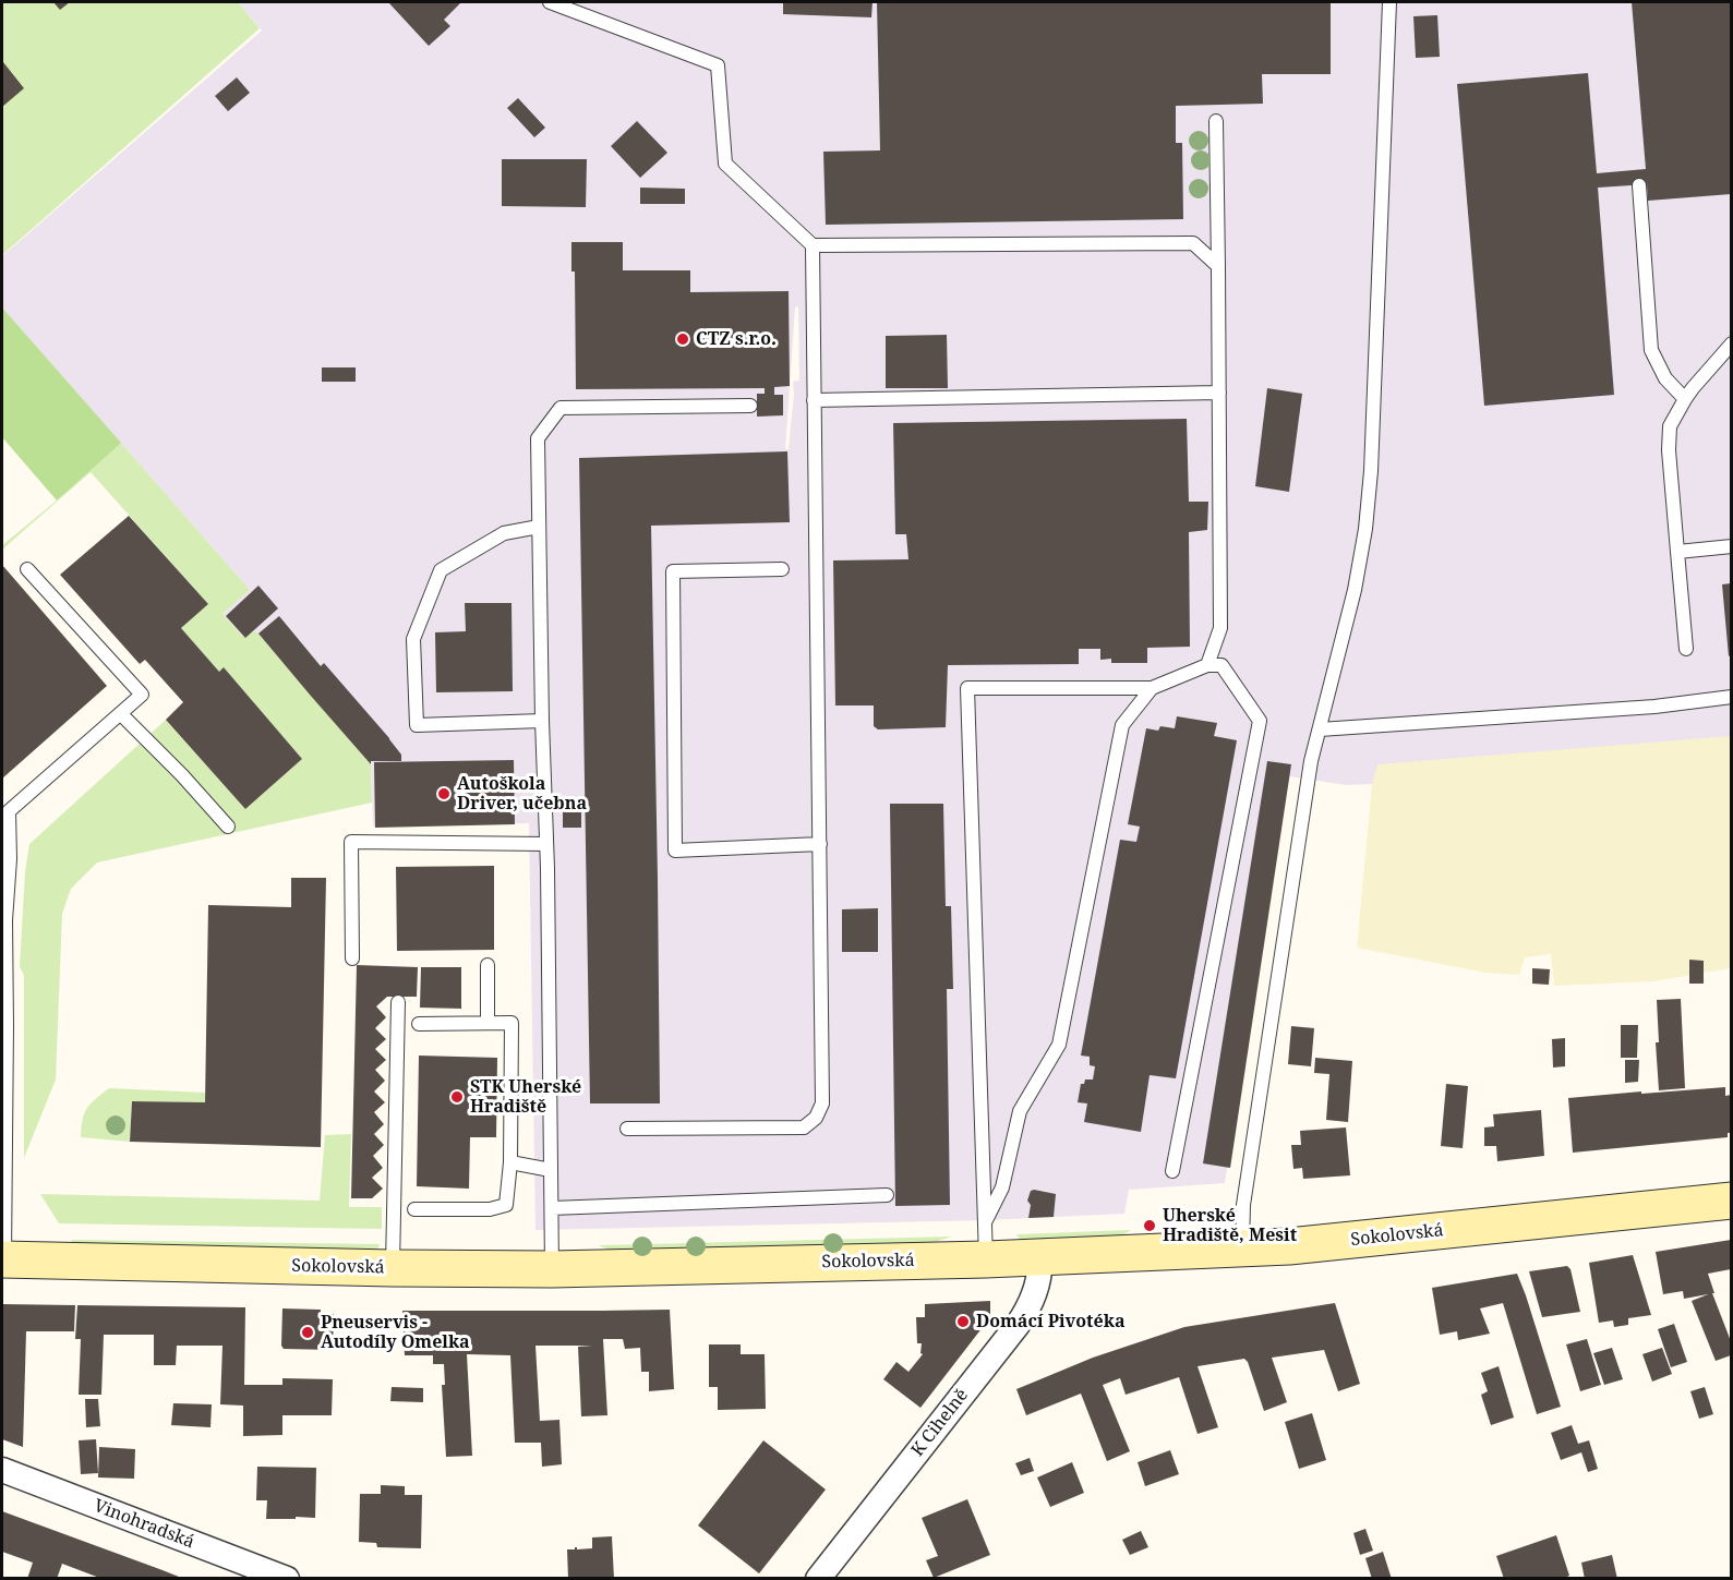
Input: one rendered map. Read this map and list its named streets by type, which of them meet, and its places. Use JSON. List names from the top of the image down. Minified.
{"streets":{"main road":["Sokolovská"],"street":["K Cihelně","Vinohradská"]},"crossings":[["Sokolovská","K Cihelně"]],"places":["CTZ s.r.o.","Autoškola Driver, učebna","STK Uherské Hradiště","Uherské Hradiště, Mesit","Domácí Pivotéka","Pneuservis - Autodíly Omelka"]}
